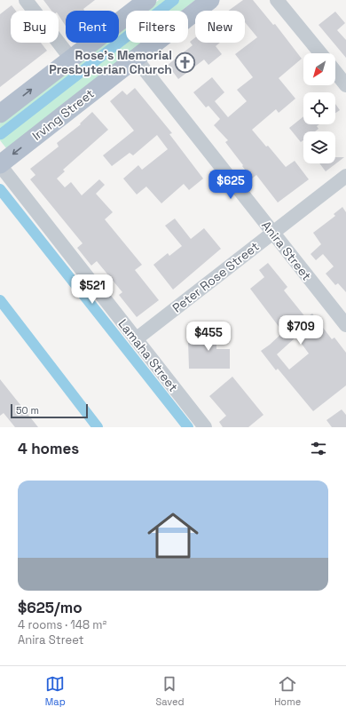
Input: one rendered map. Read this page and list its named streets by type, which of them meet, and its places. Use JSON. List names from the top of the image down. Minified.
{"streets":{"main road":["Irving Street"],"street":["Anira Street","Peter Rose Street","Lamaha Street"]},"crossings":[["Irving Street","Anira Street"],["Irving Street","Lamaha Street"],["Anira Street","Peter Rose Street"],["Peter Rose Street","Lamaha Street"]],"places":{"church":["Rose's Memorial Presbyterian Church"]},"scale_bar":"50 m","north":"bottom left","page":{"chip":["Buy","Rent","Filters","New"],"price":["$625","$521","$709","$455"],"scale":"50 m","heading":"4 homes","list":[{"name":"$625/mo","note":"4 rooms · 148 m² · Anira Street"}],"tabs":["Map","Saved","Home"]}}
